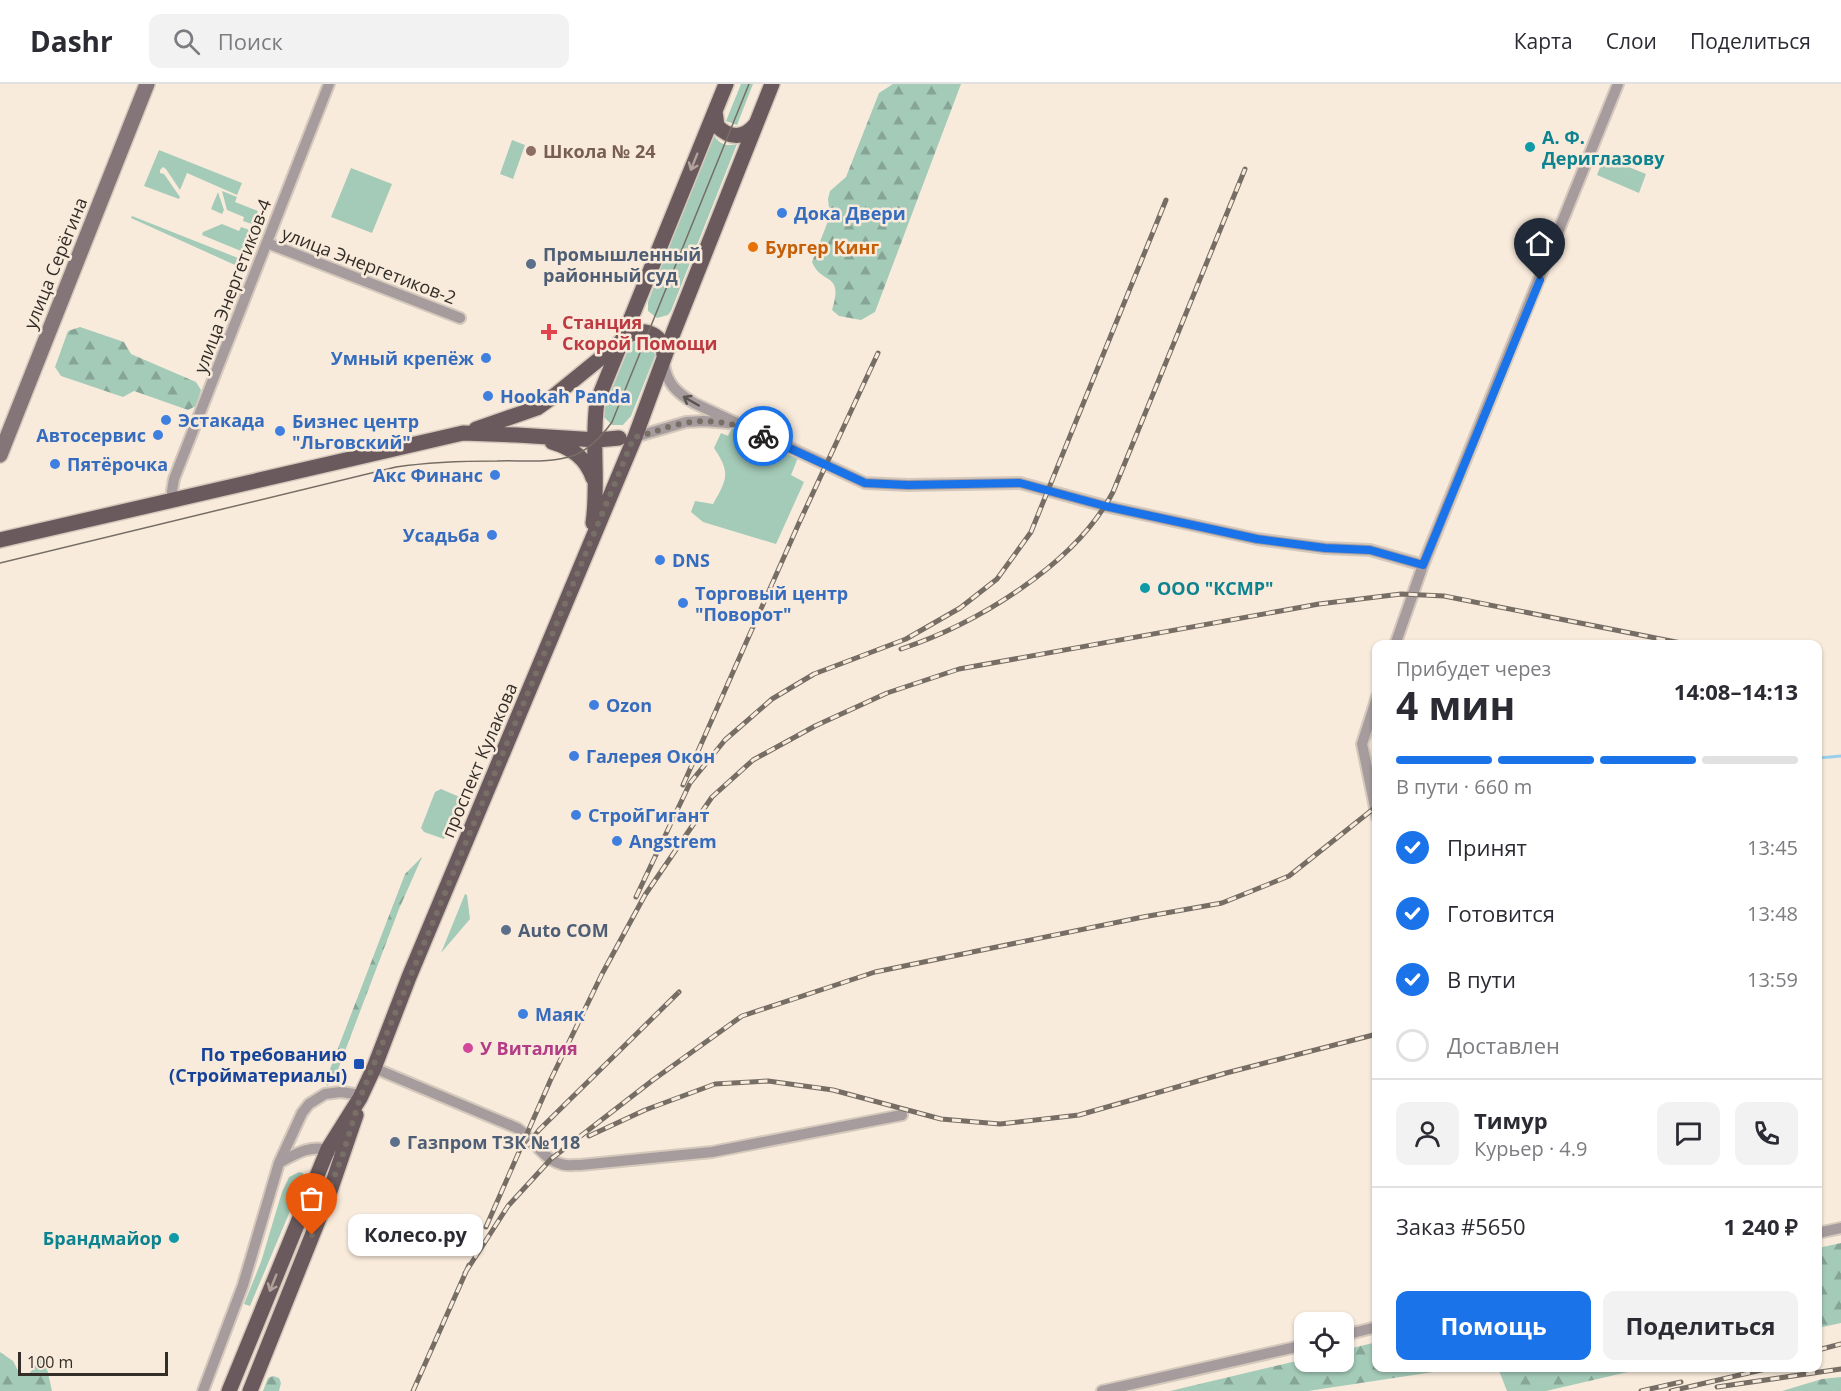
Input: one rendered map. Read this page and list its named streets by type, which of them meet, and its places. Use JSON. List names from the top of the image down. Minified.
{"streets":{"main road":["улица Серёгина","проспект Кулакова"],"street":["улица Энергетиков-2","улица Энергетиков-4"]},"crossings":[["улица Энергетиков-2","улица Энергетиков-4"]],"places":{"other":["А. Ф. Дериглазову","Школа № 24","Дока Двери","Бургер Кинг","Промышленный районный суд","Умный крепёж","Hookah Panda","Эстакада","Бизнес центр \"Льговский\"","Автосервис","Пятёрочка","Акс Финанс","Усадьба","DNS","ООО \"КСМР\"","Торговый центр \"Поворот\"","Ozon","Галерея Окон","СтройГигант","Angstrem","Auto COM","Маяк","У Виталия","Газпром ТЗК №118","Колесо.ру","Брандмайор"],"health":["Станция Скорой Помощи"],"transit":["По требованию (Стройматериалы)"]},"scale_bar":"100 m","page":{"header":"Dashr","search":"Поиск","nav":["Карта","Слои","Поделиться"],"heading":["4 мин","Прибудет через","14:08–14:13"],"panel":["Тимур","Курьер · 4.9","Заказ #5650","1 240 ₽"],"bar":"В пути · 660 m","list":[["Принят","13:45"],["Готовится","13:48"],["В пути","13:59"],"Доставлен"],"bubble":"Колесо.ру","buttons":["Помощь","Поделиться"],"scale":"100 m"}}
